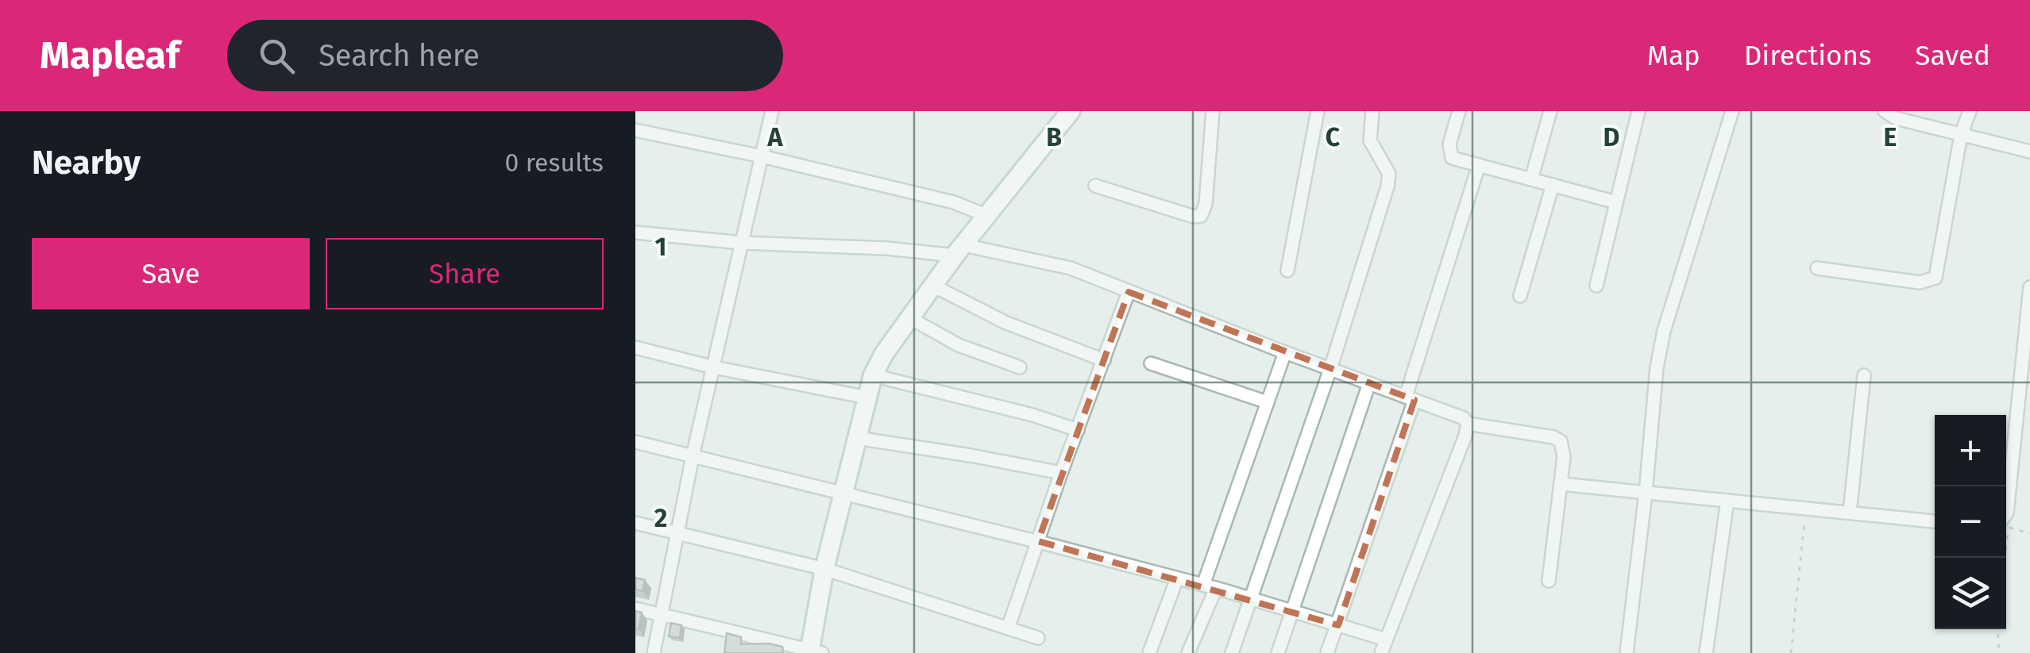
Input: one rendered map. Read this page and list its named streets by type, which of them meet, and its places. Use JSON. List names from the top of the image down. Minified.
{"page":{"header":"Mapleaf","search":"Search here","nav":["Map","Directions","Saved"],"heading":["Nearby","0 results"],"buttons":["Save","Share"],"map_buttons":["+","−"]},"grid":{"columns":["A","B","C","D","E"],"rows":["1","2"]}}
